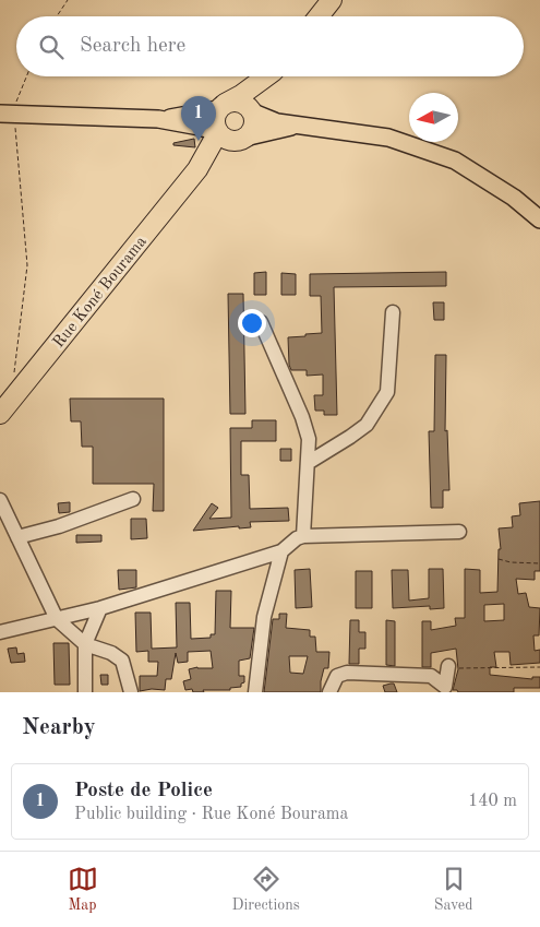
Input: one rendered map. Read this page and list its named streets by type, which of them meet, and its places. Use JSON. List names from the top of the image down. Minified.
{"streets":{"highway":["Rue Koné Bourama"]},"north":"left","page":{"search":"Search here","pins":"1","heading":"Nearby","list":[{"mark":"1","name":"Poste de Police","note":"Public building · Rue Koné Bourama","value":"140 m"}],"nav":["Map","Directions","Saved"]}}
